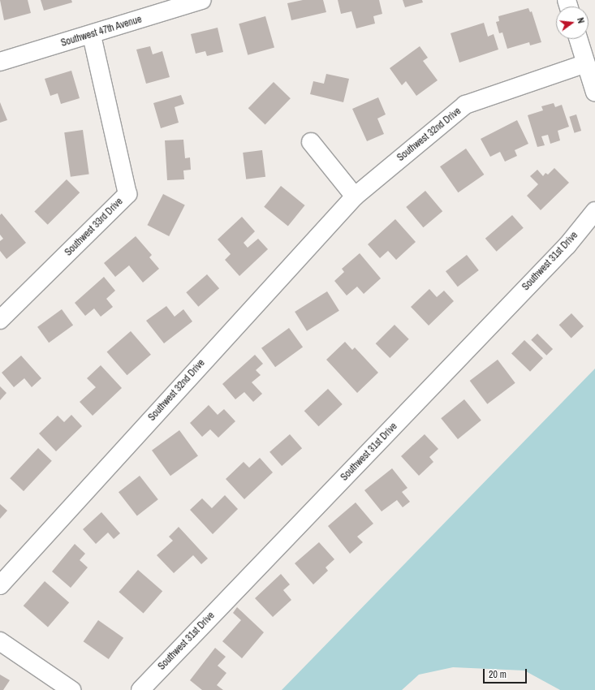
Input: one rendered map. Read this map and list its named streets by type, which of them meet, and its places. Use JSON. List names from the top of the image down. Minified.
{"streets":{"street":["Southwest 47th Avenue","Southwest 32nd Drive","Southwest 33rd Drive","Southwest 31st Drive"]},"crossings":[["Southwest 47th Avenue","Southwest 33rd Drive"]],"scale_bar":"20 m","north":"right"}
